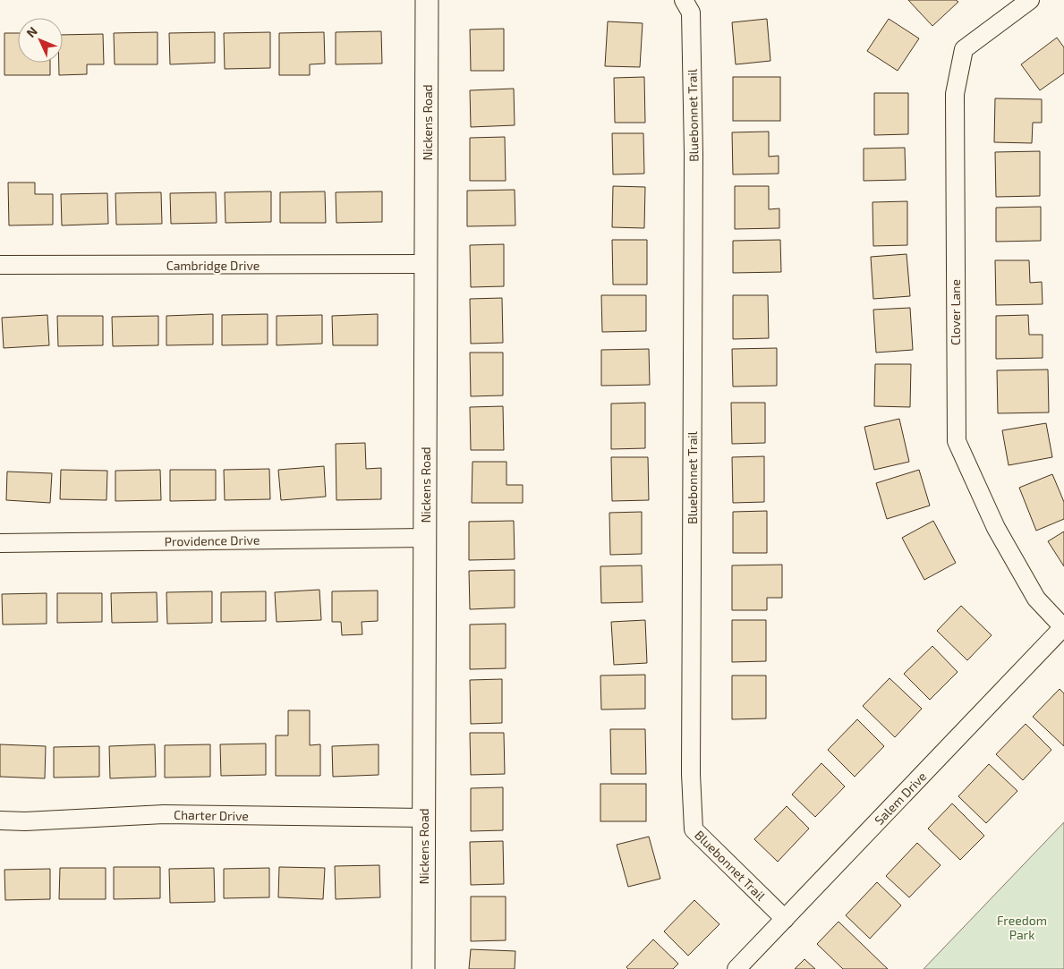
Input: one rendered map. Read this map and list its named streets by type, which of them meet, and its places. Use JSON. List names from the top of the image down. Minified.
{"streets":{"street":["Bluebonnet Trail","Nickens Road","Cambridge Drive","Clover Lane","Providence Drive","Salem Drive","Charter Drive"]},"crossings":[["Bluebonnet Trail","Salem Drive"],["Nickens Road","Cambridge Drive"],["Nickens Road","Providence Drive"],["Nickens Road","Charter Drive"],["Clover Lane","Salem Drive"]],"parks":["Freedom Park"],"north":"top left"}
